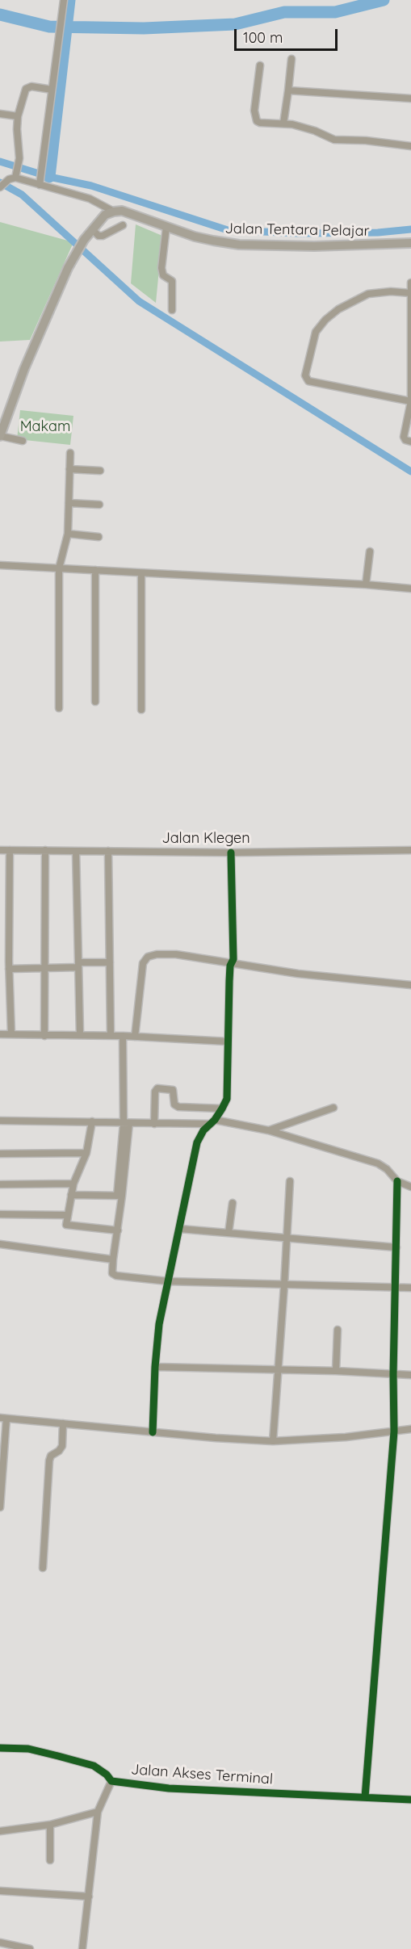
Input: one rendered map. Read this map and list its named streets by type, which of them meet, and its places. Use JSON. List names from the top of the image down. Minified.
{"streets":{"main road":["Jalan Tentara Pelajar"],"street":["Jalan Klegen","Jalan Akses Terminal"]},"parks":["Makam"],"scale_bar":"100 m"}
